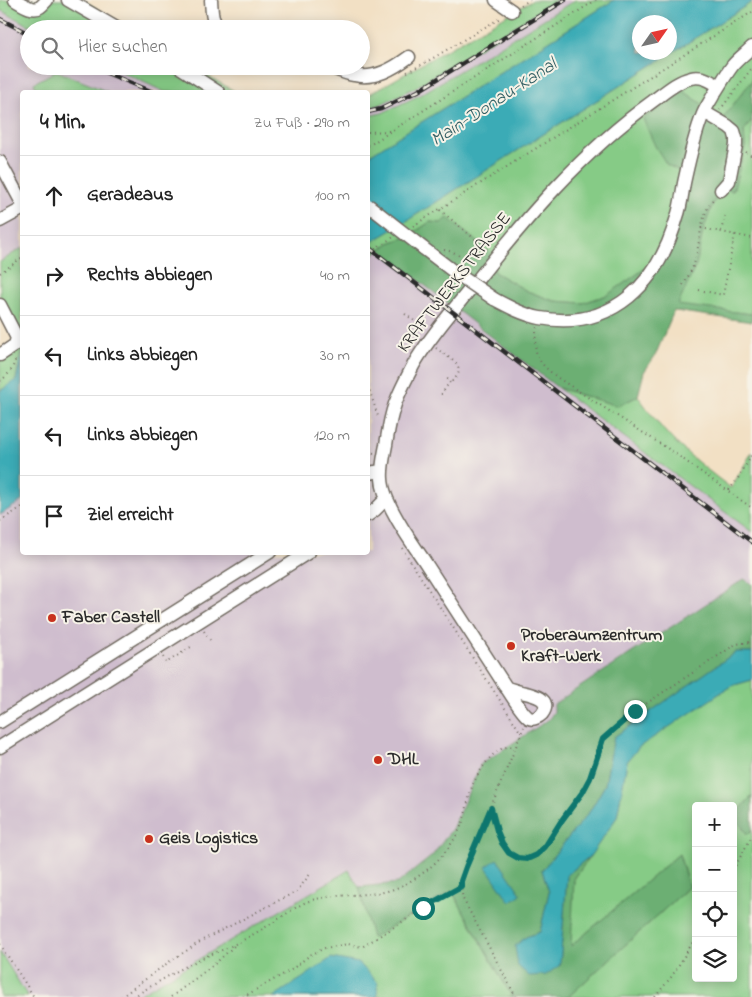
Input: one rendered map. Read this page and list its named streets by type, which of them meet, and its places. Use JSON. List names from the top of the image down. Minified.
{"streets":{"street":["KRAFTWERKSTRASSE"]},"water":["Main-Donau-Kanal"],"places":["Faber Castell","Proberaumzentrum Kraft-Werk","DHL","Geis Logistics"],"north":"top right","page":{"search":"Hier suchen","heading":["4 Min.","Zu Fuß · 290 m"],"list":[["Geradeaus","100 m"],["Rechts abbiegen","40 m"],["Links abbiegen","30 m"],["Links abbiegen","120 m"],"Ziel erreicht"],"map_buttons":["+","−"]}}
